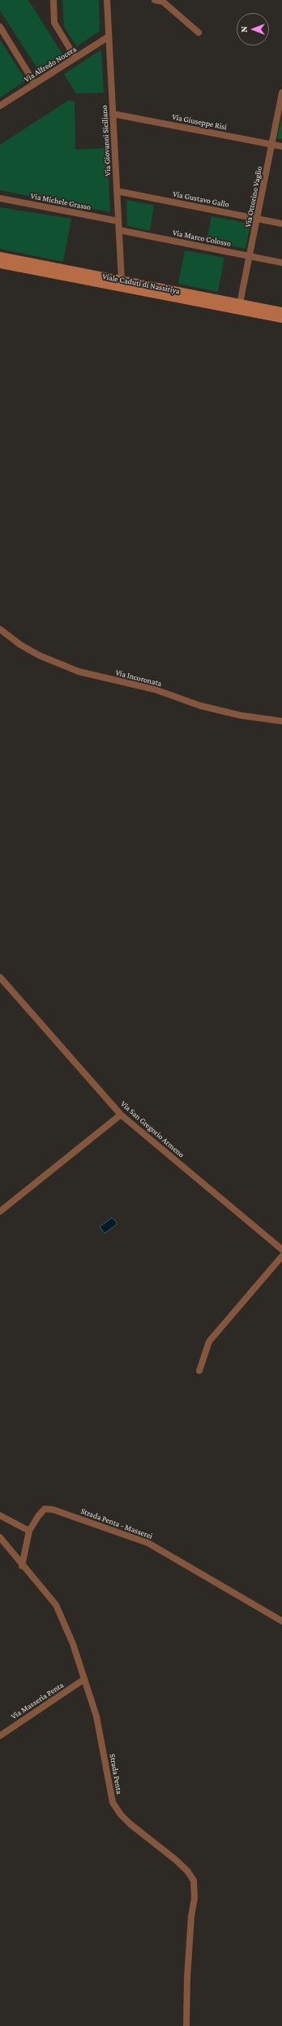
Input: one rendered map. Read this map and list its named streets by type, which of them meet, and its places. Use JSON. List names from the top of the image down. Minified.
{"streets":{"main road":["Viale Caduti di Nassiriya"],"street":["Via Alfredo Nocera","Via Giuseppe Risi","Via Giovanni Siciliano","Via Ottorino Vaglio","Via Gustavo Gallo","Via Michele Grasso","Via Marco Colosso","Via Incoronata","Via San Gregorio Armeno","Strada Penta - Masserei","Via Masseria Penta","Strada Penta"]},"crossings":[["Via Alfredo Nocera","Via Giovanni Siciliano"],["Via Giuseppe Risi","Via Giovanni Siciliano"],["Via Giuseppe Risi","Via Ottorino Vaglio"],["Via Giovanni Siciliano","Via Gustavo Gallo"],["Via Giovanni Siciliano","Via Michele Grasso"],["Via Giovanni Siciliano","Via Marco Colosso"],["Via Giovanni Siciliano","Viale Caduti di Nassiriya"],["Via Ottorino Vaglio","Via Gustavo Gallo"],["Via Ottorino Vaglio","Via Marco Colosso"],["Via Ottorino Vaglio","Viale Caduti di Nassiriya"],["Via Masseria Penta","Strada Penta"]],"north":"left"}
